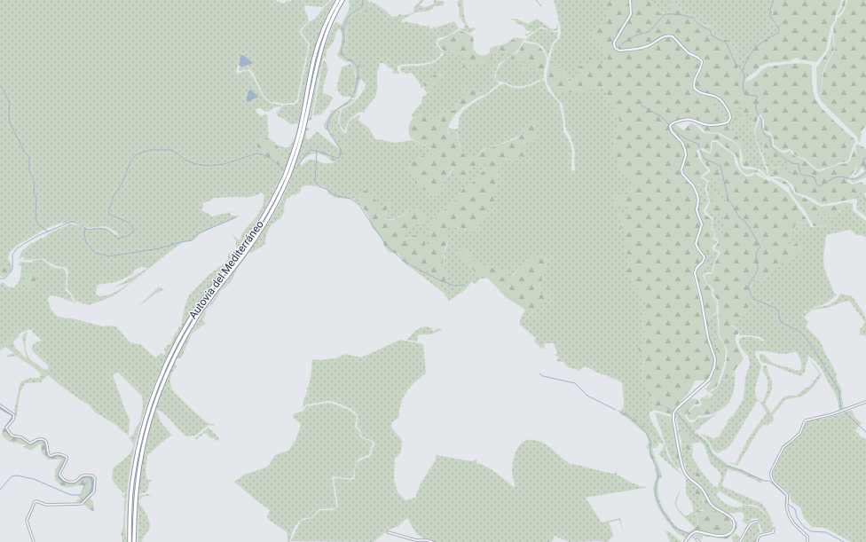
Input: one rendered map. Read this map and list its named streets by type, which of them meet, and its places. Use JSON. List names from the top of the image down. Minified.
{"streets":{"highway":["Autovía del Mediterráneo"]}}
